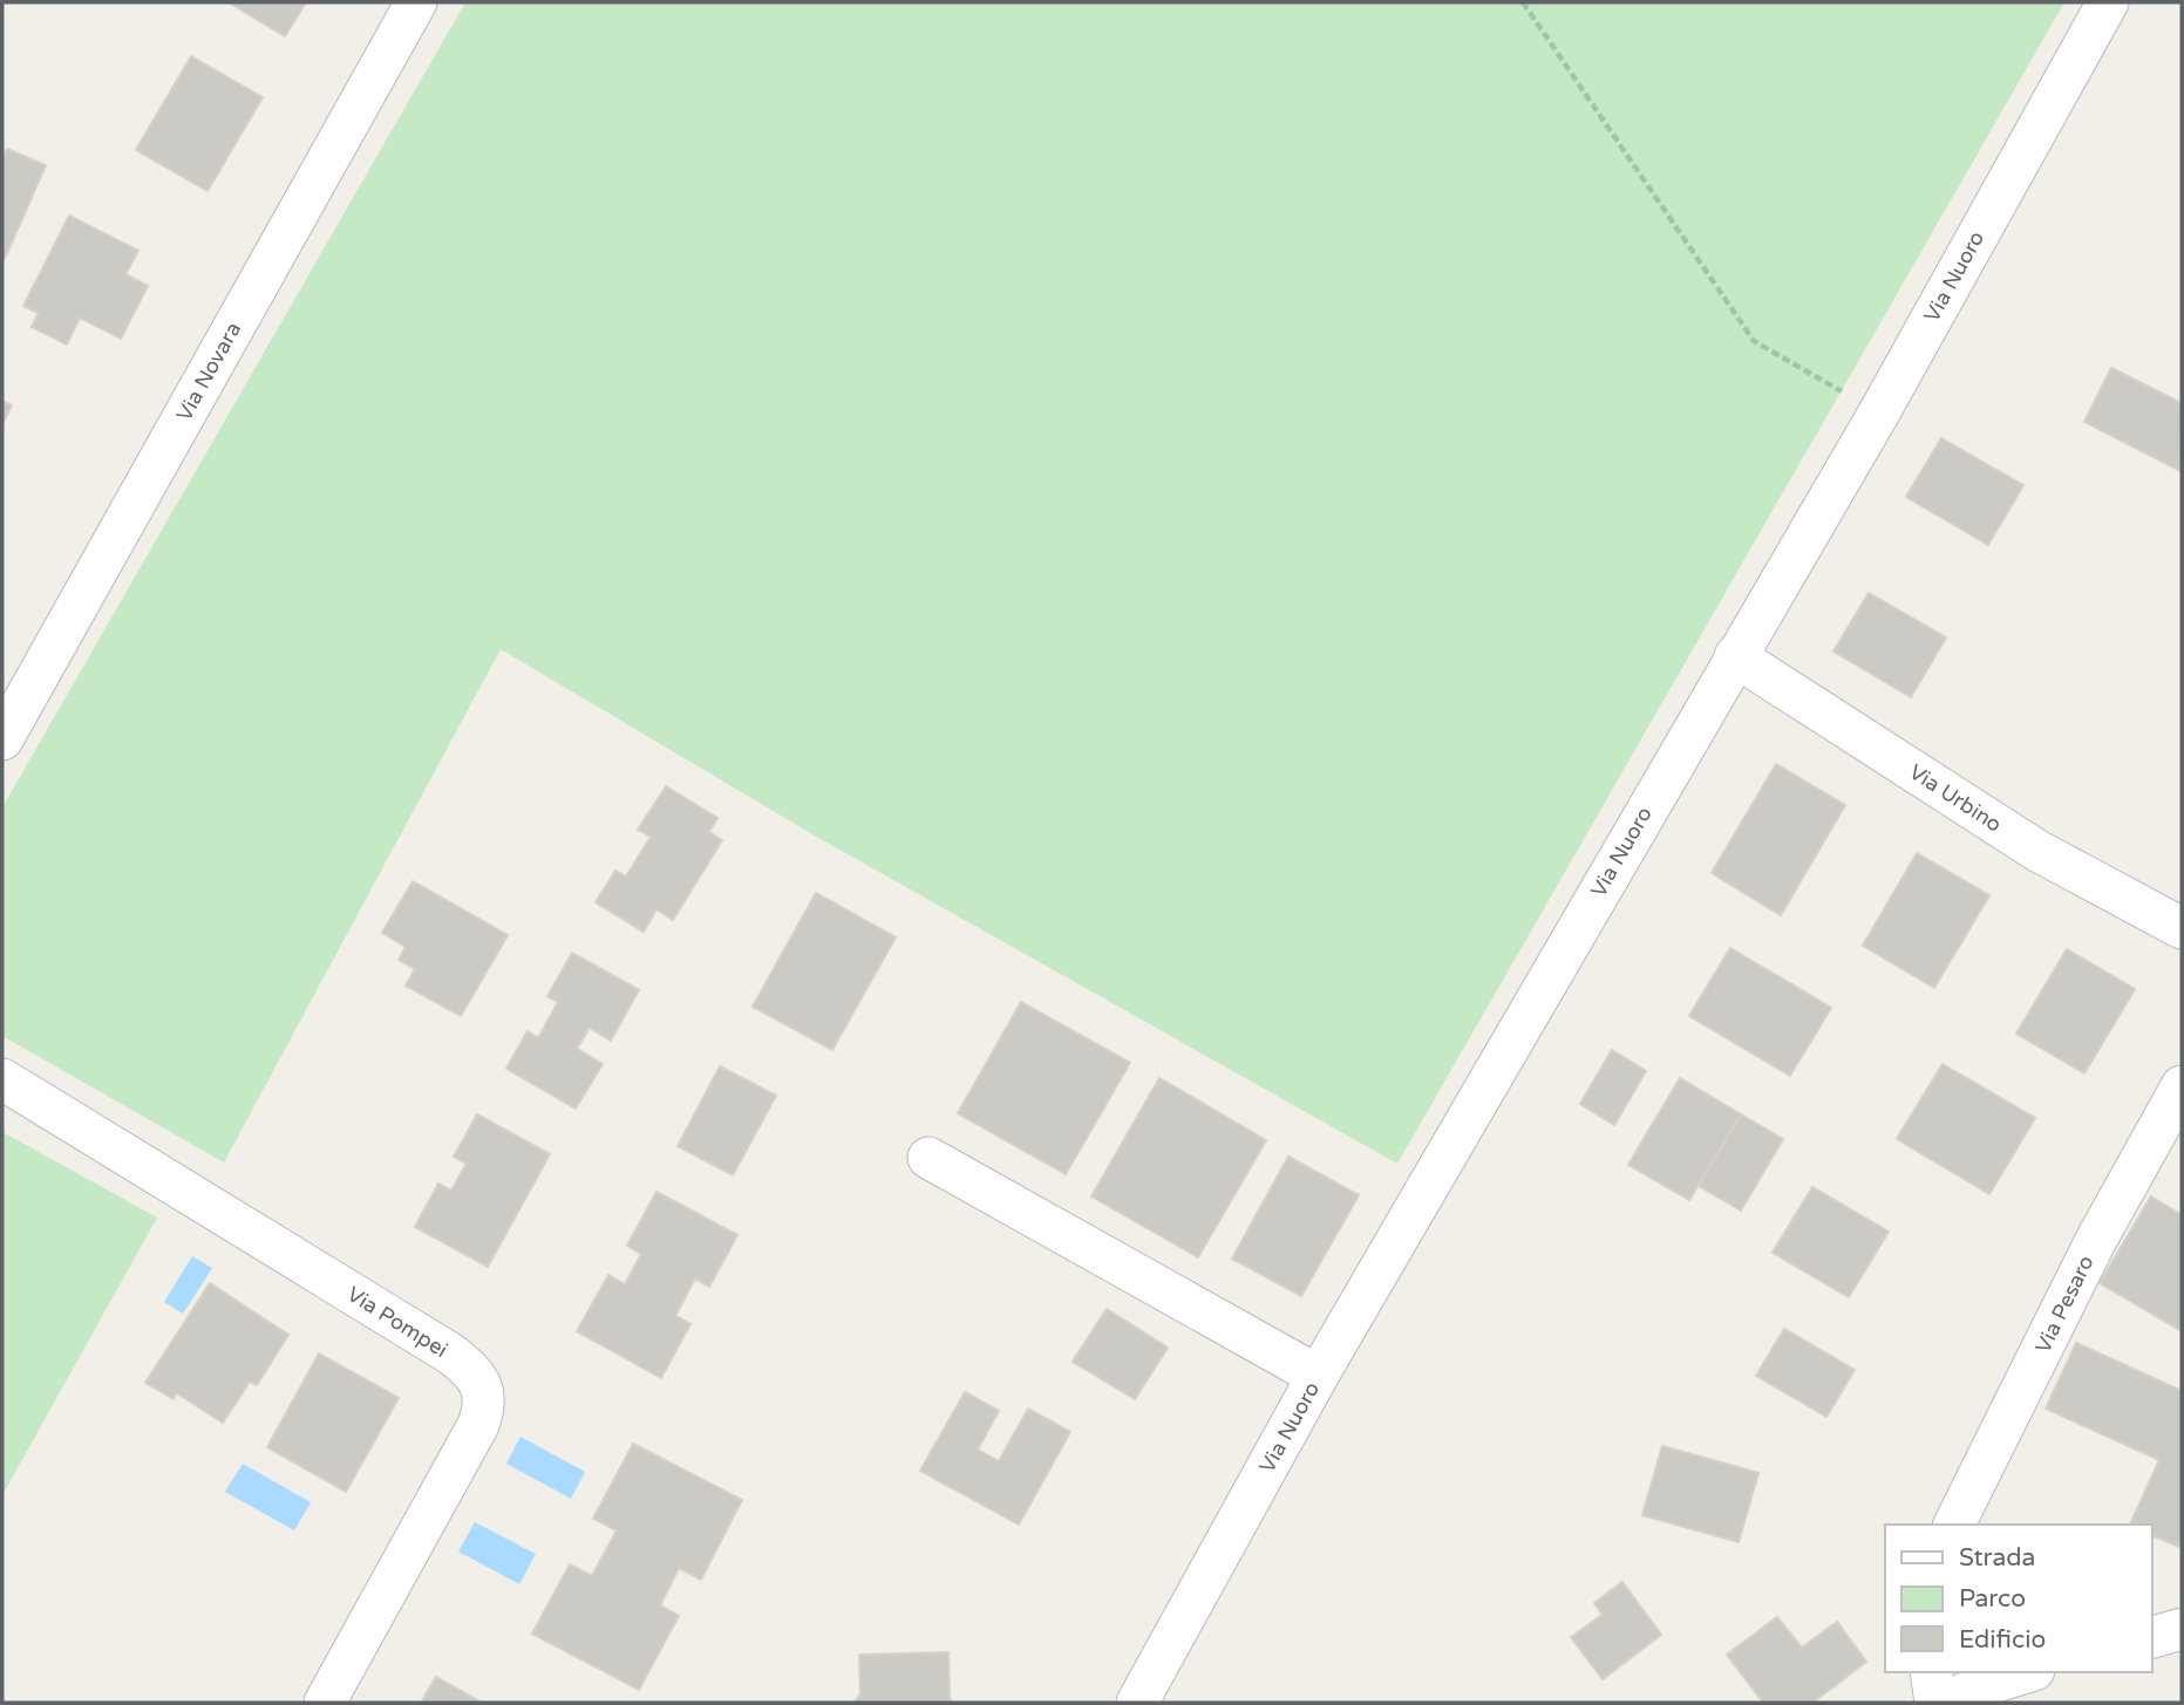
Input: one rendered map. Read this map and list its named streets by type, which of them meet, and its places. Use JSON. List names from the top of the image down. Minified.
{"streets":{"street":["Via Nuoro","Via Novara","Via Urbino","Via Pesaro","Via Pompei"]},"crossings":[["Via Nuoro","Via Urbino"]],"legend":["Strada","Parco","Edificio"]}
